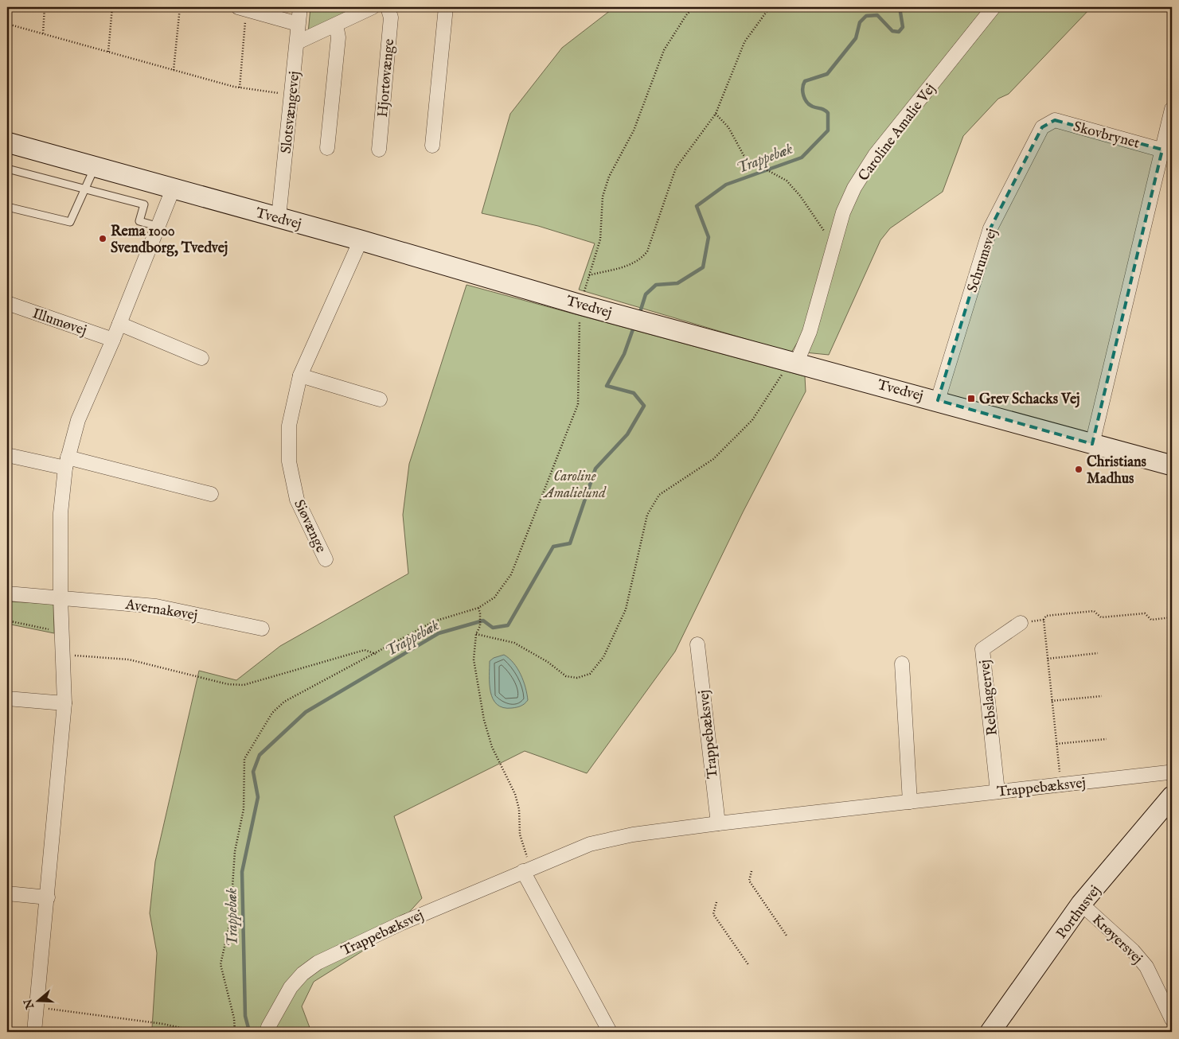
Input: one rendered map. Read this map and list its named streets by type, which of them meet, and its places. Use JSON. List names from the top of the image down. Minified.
{"streets":{"street":["Hjortøvænge","Slotsvængevej","Caroline Amalie Vej","Skovbrynet","Tvedvej","Schrumsvej","Illumøvej","Siøvænge","Avernakøvej","Rebslagervej","Trappebæksvej","Porthusvej","Krøyersvej"]},"crossings":[["Slotsvængevej","Tvedvej"],["Caroline Amalie Vej","Tvedvej"],["Skovbrynet","Schrumsvej"],["Tvedvej","Schrumsvej"],["Tvedvej","Siøvænge"],["Rebslagervej","Trappebæksvej"],["Porthusvej","Krøyersvej"]],"water":["Trappebæk"],"parks":["Caroline Amalielund"],"places":{"other":["Rema 1000 Svendborg, Tvedvej","Christians Madhus"],"transit":["Grev Schacks Vej"]},"north":"left"}
